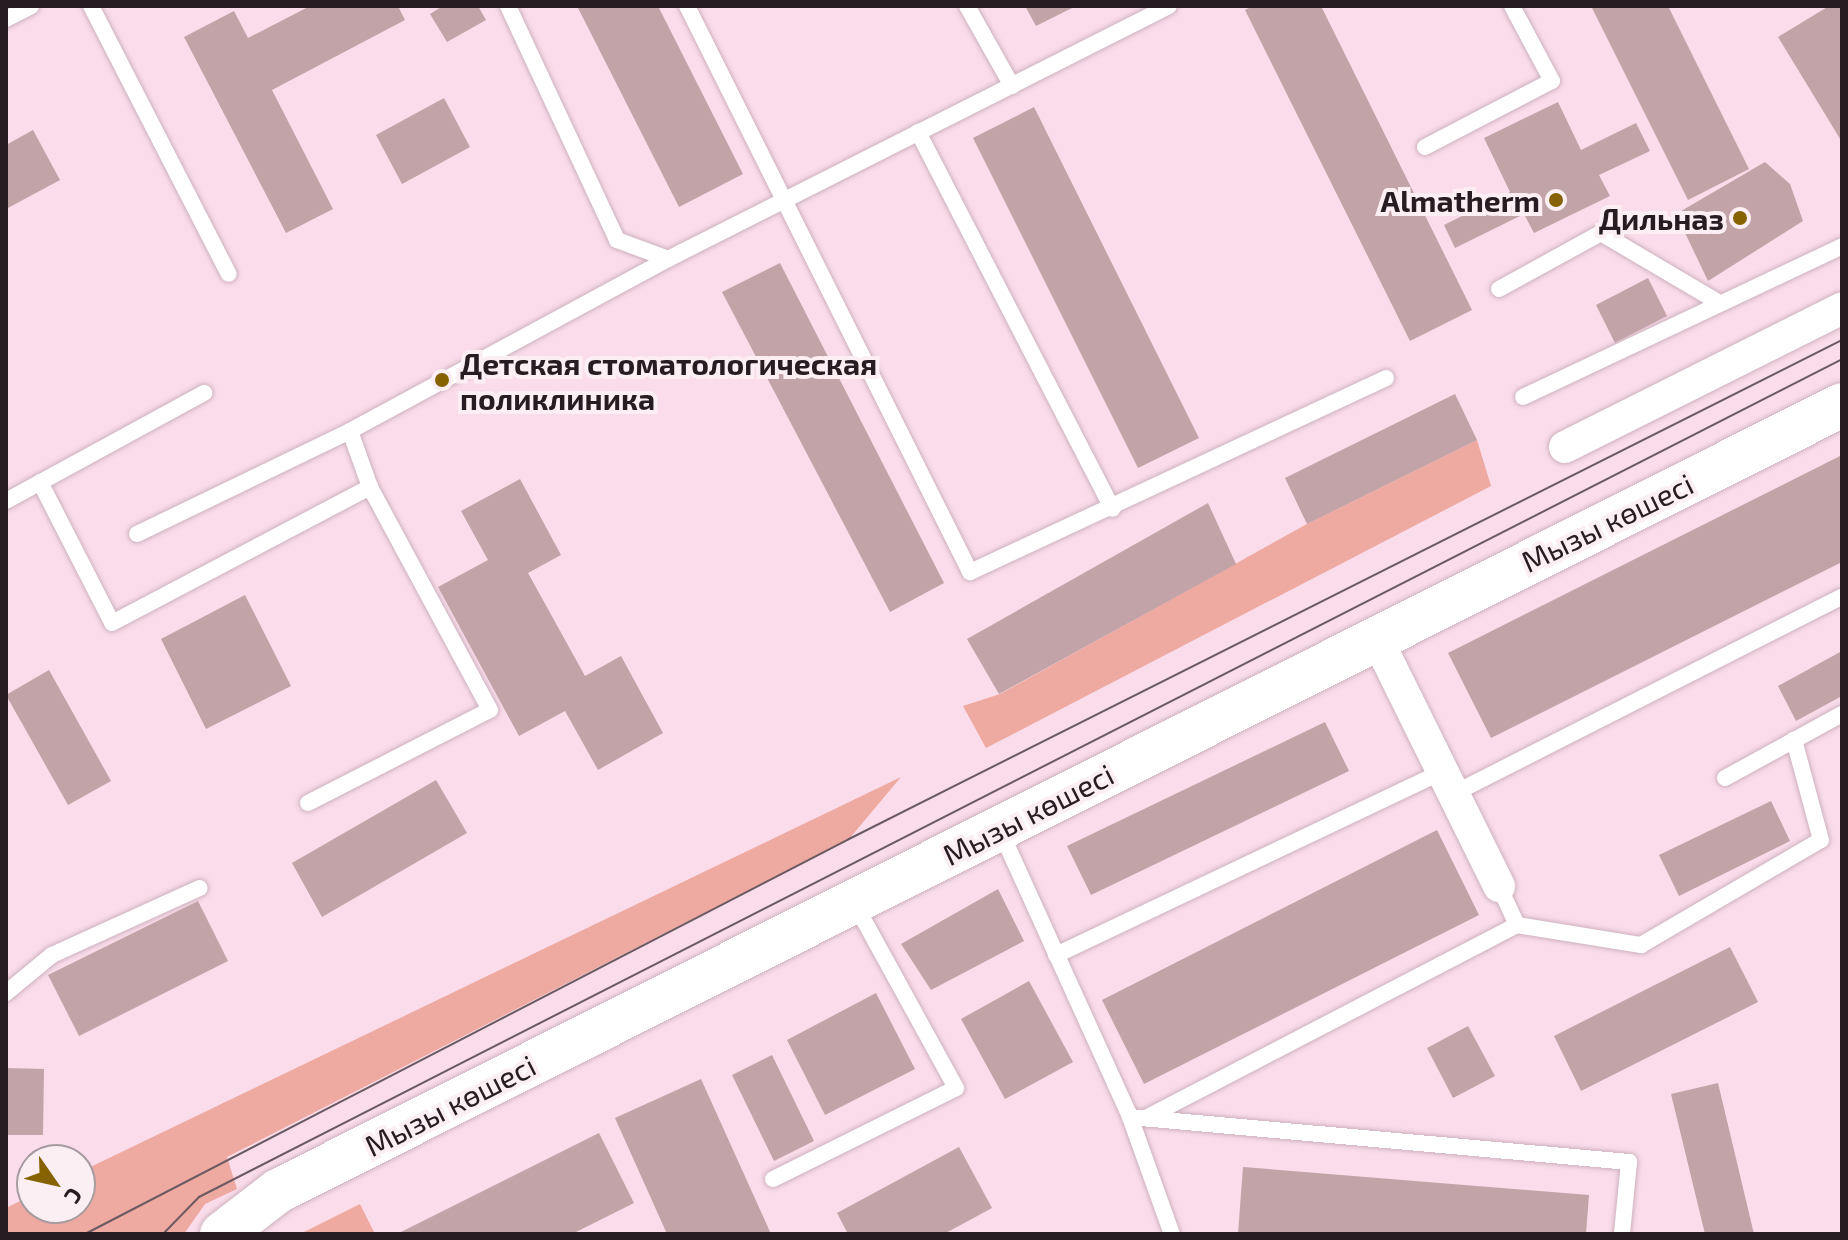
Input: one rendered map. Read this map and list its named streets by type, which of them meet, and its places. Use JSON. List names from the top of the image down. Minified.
{"streets":{"main road":["Мызы көшесі"]},"places":["Almatherm","Дильназ","Детская стоматологическая поликлиника"],"north":"bottom right"}
